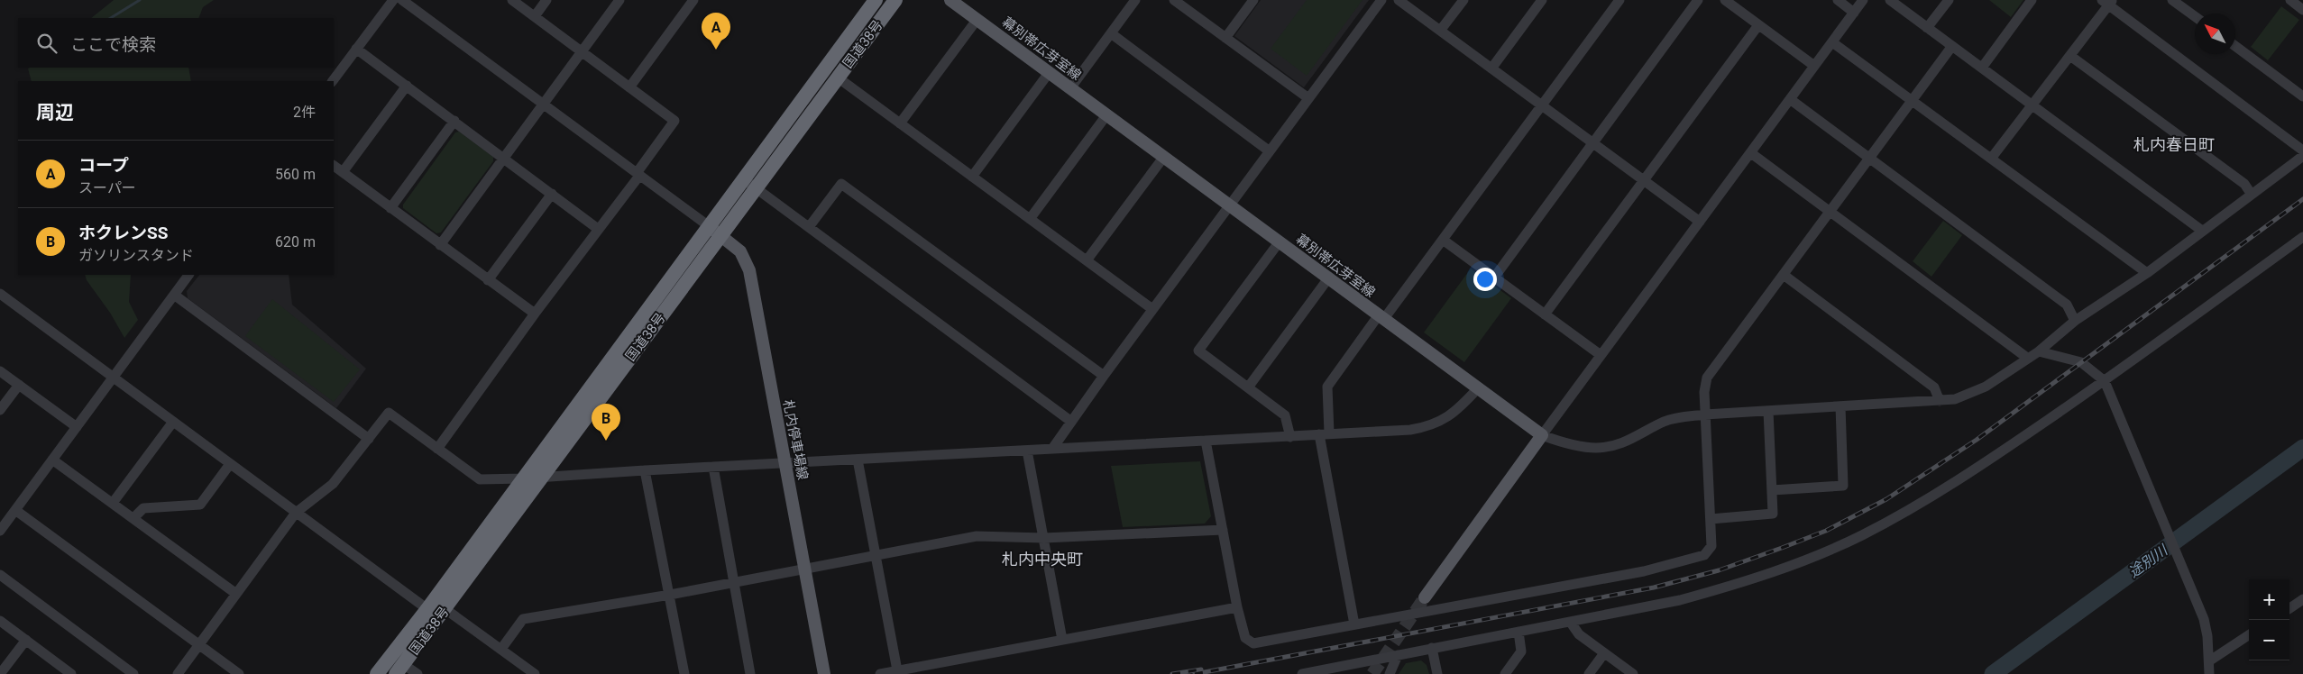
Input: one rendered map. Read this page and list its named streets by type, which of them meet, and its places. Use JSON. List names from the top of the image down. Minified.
{"streets":{"highway":["国道38号"],"main road":["幕別帯広芽室線","札内停車場線"]},"crossings":[["国道38号","札内停車場線"]],"districts":["札内春日町","札内中央町"],"water":["途別川"],"north":"top left","page":{"pins":["A","B"],"search":"ここで検索","heading":["周辺","2件"],"list":[{"mark":"A","name":"コープ","note":"スーパー","value":"560 m"},{"mark":"B","name":"ホクレンSS","note":"ガソリンスタンド","value":"620 m"}],"map_buttons":["+","−"]}}
